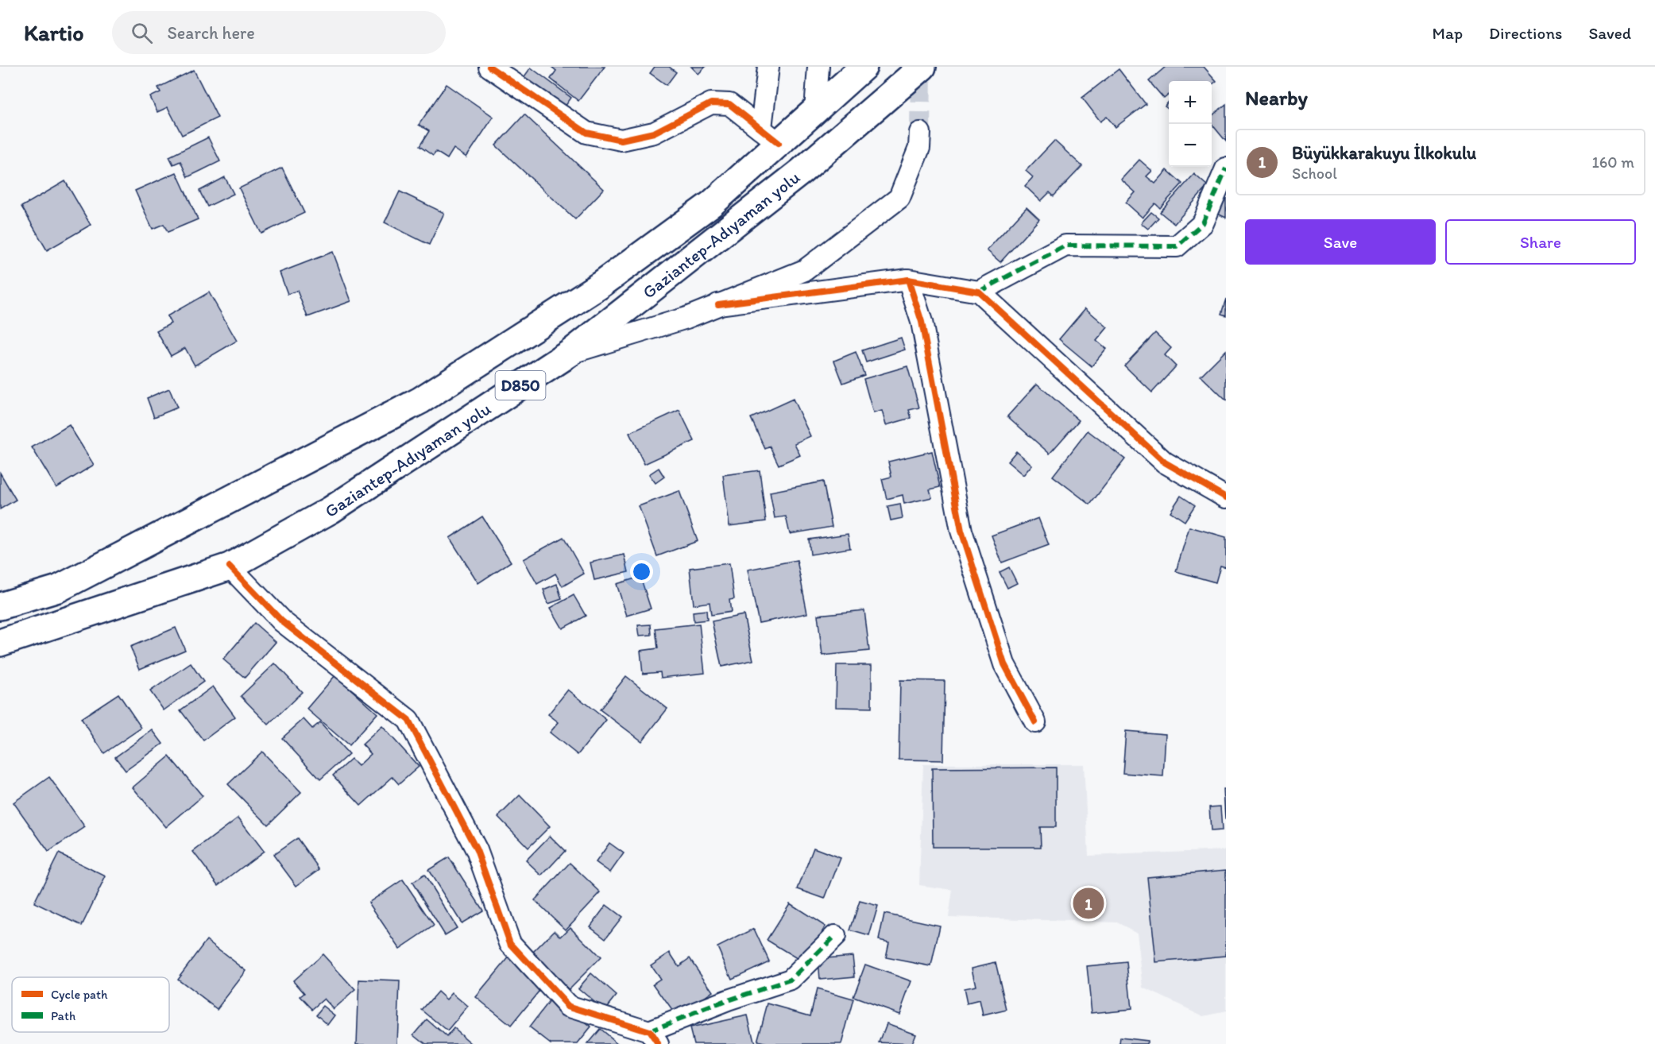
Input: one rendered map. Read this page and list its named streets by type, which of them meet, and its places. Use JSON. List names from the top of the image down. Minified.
{"streets":{"highway":["Gaziantep-Adıyaman yolu","D850"]},"legend":["Cycle path","Path"],"page":{"header":"Kartio","search":"Search here","nav":["Map","Directions","Saved"],"heading":"Nearby","map_buttons":["+","−"],"list":[{"mark":"1","name":"Büyükkarakuyu İlkokulu","note":"School","value":"160 m"}],"buttons":["Save","Share"],"pins":"1"}}
